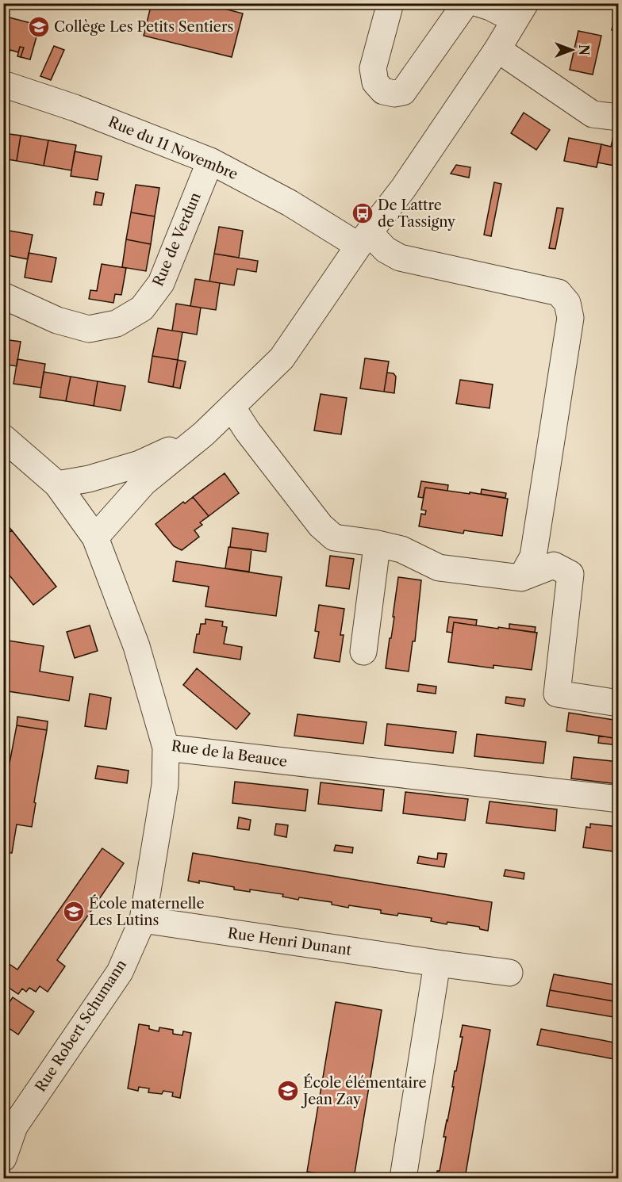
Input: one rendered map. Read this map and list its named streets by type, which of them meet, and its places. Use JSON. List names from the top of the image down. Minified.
{"streets":{"street":["Rue du 11 Novembre","Rue de Verdun","Rue de la Beauce","Rue Henri Dunant","Rue Robert Schumann"]},"crossings":[["Rue du 11 Novembre","Rue de Verdun"],["Rue de la Beauce","Rue Robert Schumann"],["Rue Henri Dunant","Rue Robert Schumann"]],"places":{"school or university":["Collège Les Petits Sentiers","École maternelle Les Lutins","École élémentaire Jean Zay"],"bus stop":["De Lattre de Tassigny"]},"north":"right"}
